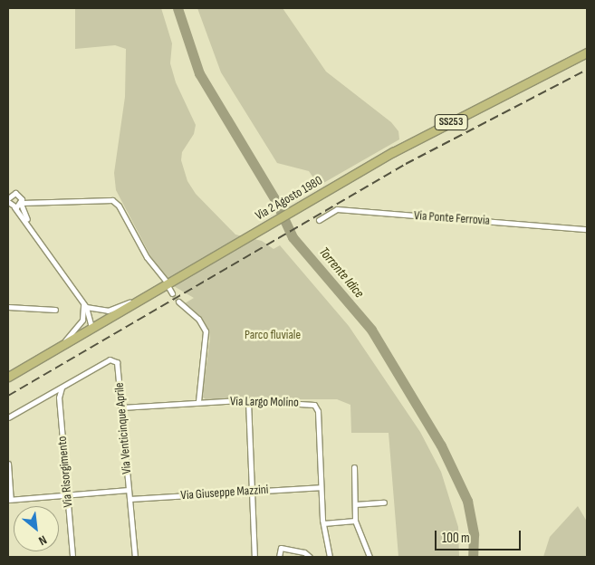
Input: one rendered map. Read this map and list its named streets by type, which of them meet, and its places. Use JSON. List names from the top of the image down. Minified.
{"streets":{"main road":["SS253","Via 2 Agosto 1980"],"street":["Via Ponte Ferrovia","Via Largo Molino","Via Venticinque Aprile","Via Risorgimento","Via Giuseppe Mazzini"]},"crossings":[["Via Largo Molino","Via Venticinque Aprile"],["Via Largo Molino","Via Giuseppe Mazzini"],["Via Venticinque Aprile","Via Risorgimento"],["Via Venticinque Aprile","Via Giuseppe Mazzini"]],"water":["Torrente Idice"],"parks":["Parco fluviale"],"scale_bar":"100 m","north":"bottom right"}
